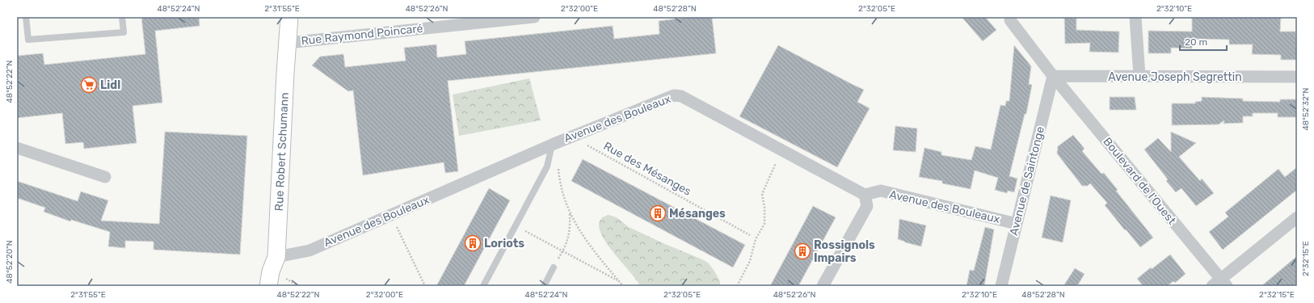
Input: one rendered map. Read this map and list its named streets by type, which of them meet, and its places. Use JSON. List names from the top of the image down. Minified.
{"streets":{"street":["Rue Raymond Poincaré","Avenue Joseph Segrettin","Avenue des Bouleaux","Rue Robert Schumann","Avenue de Saintonge","Boulevard de l'Ouest"],"path":["Rue des Mésanges"]},"crossings":[["Rue Raymond Poincaré","Rue Robert Schumann"],["Avenue Joseph Segrettin","Avenue de Saintonge"],["Avenue Joseph Segrettin","Boulevard de l'Ouest"],["Avenue des Bouleaux","Rue Robert Schumann"],["Avenue des Bouleaux","Rue des Mésanges"],["Avenue des Bouleaux","Avenue de Saintonge"],["Avenue de Saintonge","Boulevard de l'Ouest"]],"places":{"supermarket":["Lidl"],"building":["Mésanges","Loriots","Rossignols Impairs"]},"scale_bar":"20 m","coordinates":["48°52'24\"N","2°31'55\"E","48°52'26\"N","2°32'00\"E","48°52'28\"N","2°32'05\"E","2°32'10\"E","48°52'22\"N","48°52'32\"N","2°32'15\"E","48°52'20\"N"]}
